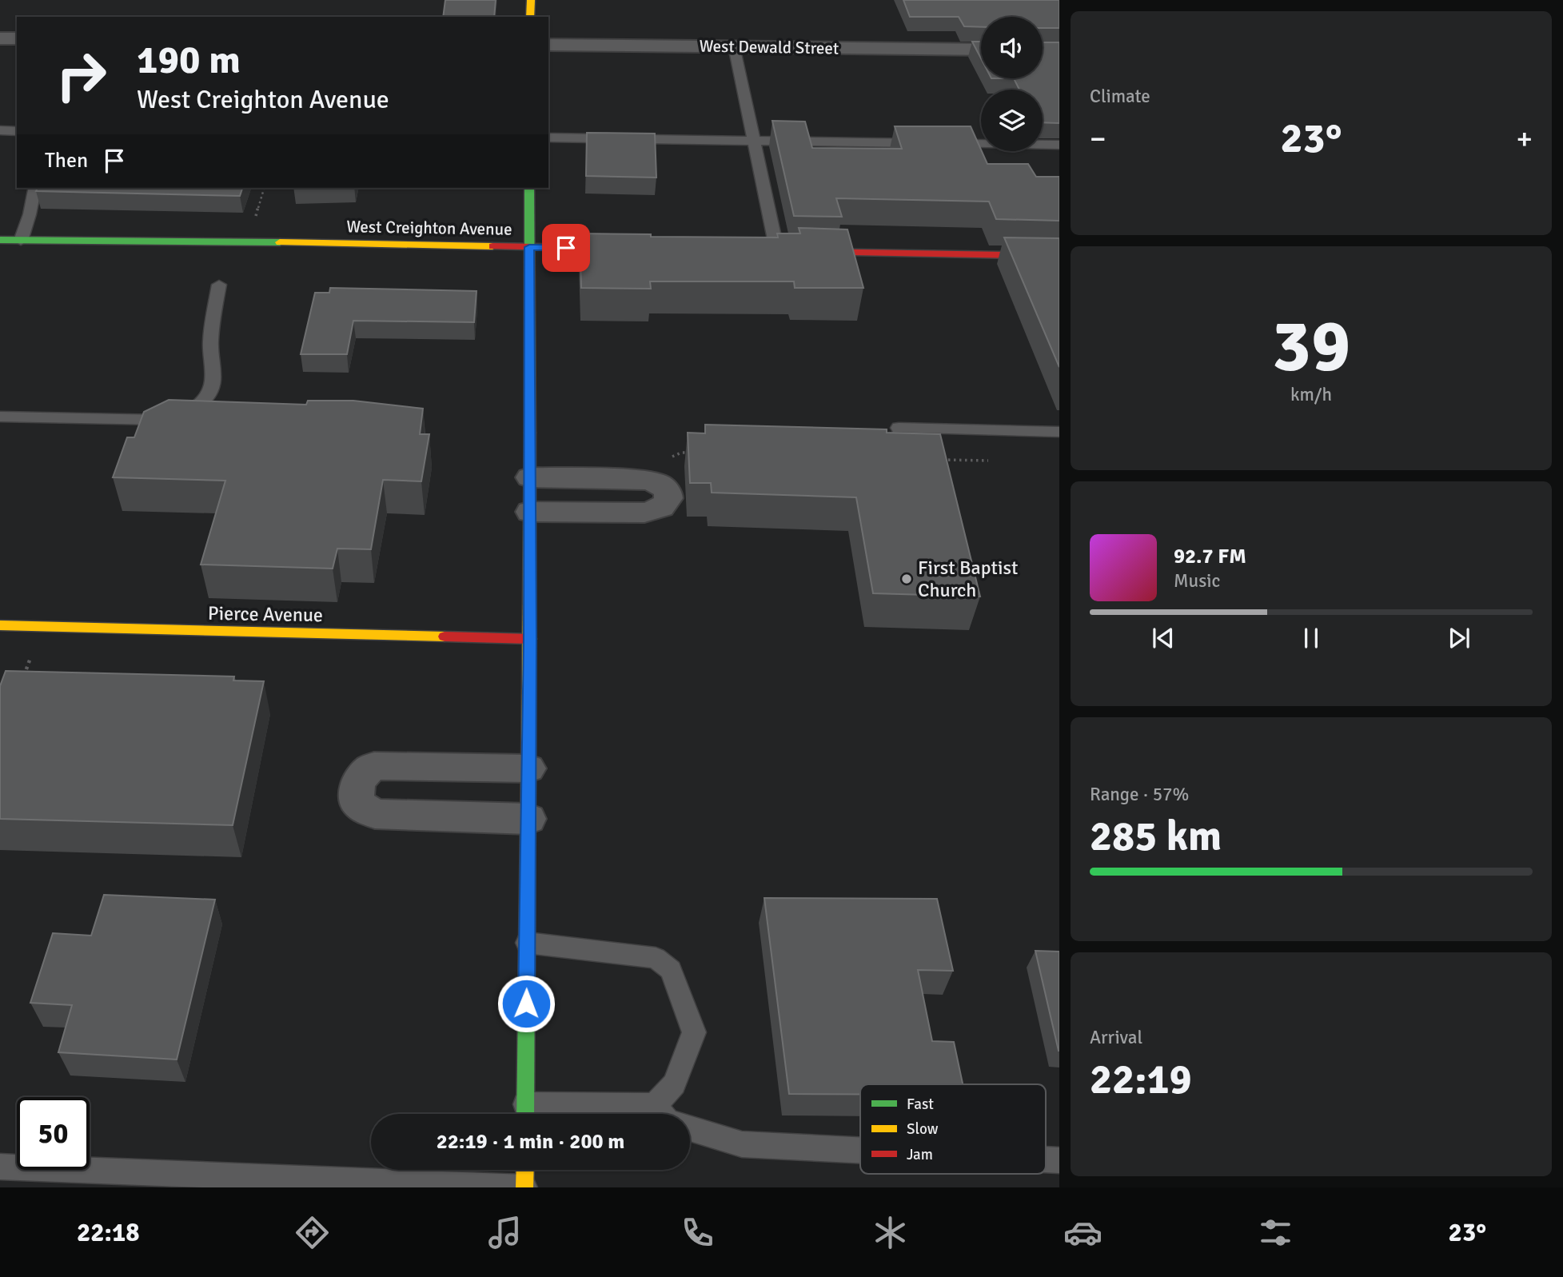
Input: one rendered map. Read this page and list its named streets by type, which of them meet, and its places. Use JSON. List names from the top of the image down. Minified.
{"streets":{"street":["West Dewald Street","West Creighton Avenue","Pierce Avenue"]},"places":["First Baptist Church"],"legend":["Fast","Slow","Jam"],"page":{"tile":["Climate",["39","km/h"],["Range · 57%","285 km"],["Arrival","22:19"]],"turn":["190 m","West Creighton Avenue"],"heat":["−","23°","+"],"then":"Then","song":["92.7 FM","Music"],"limit":"50","trip":"22:19 · 1 min · 200 m","tabs":["22:18","23°"]}}
